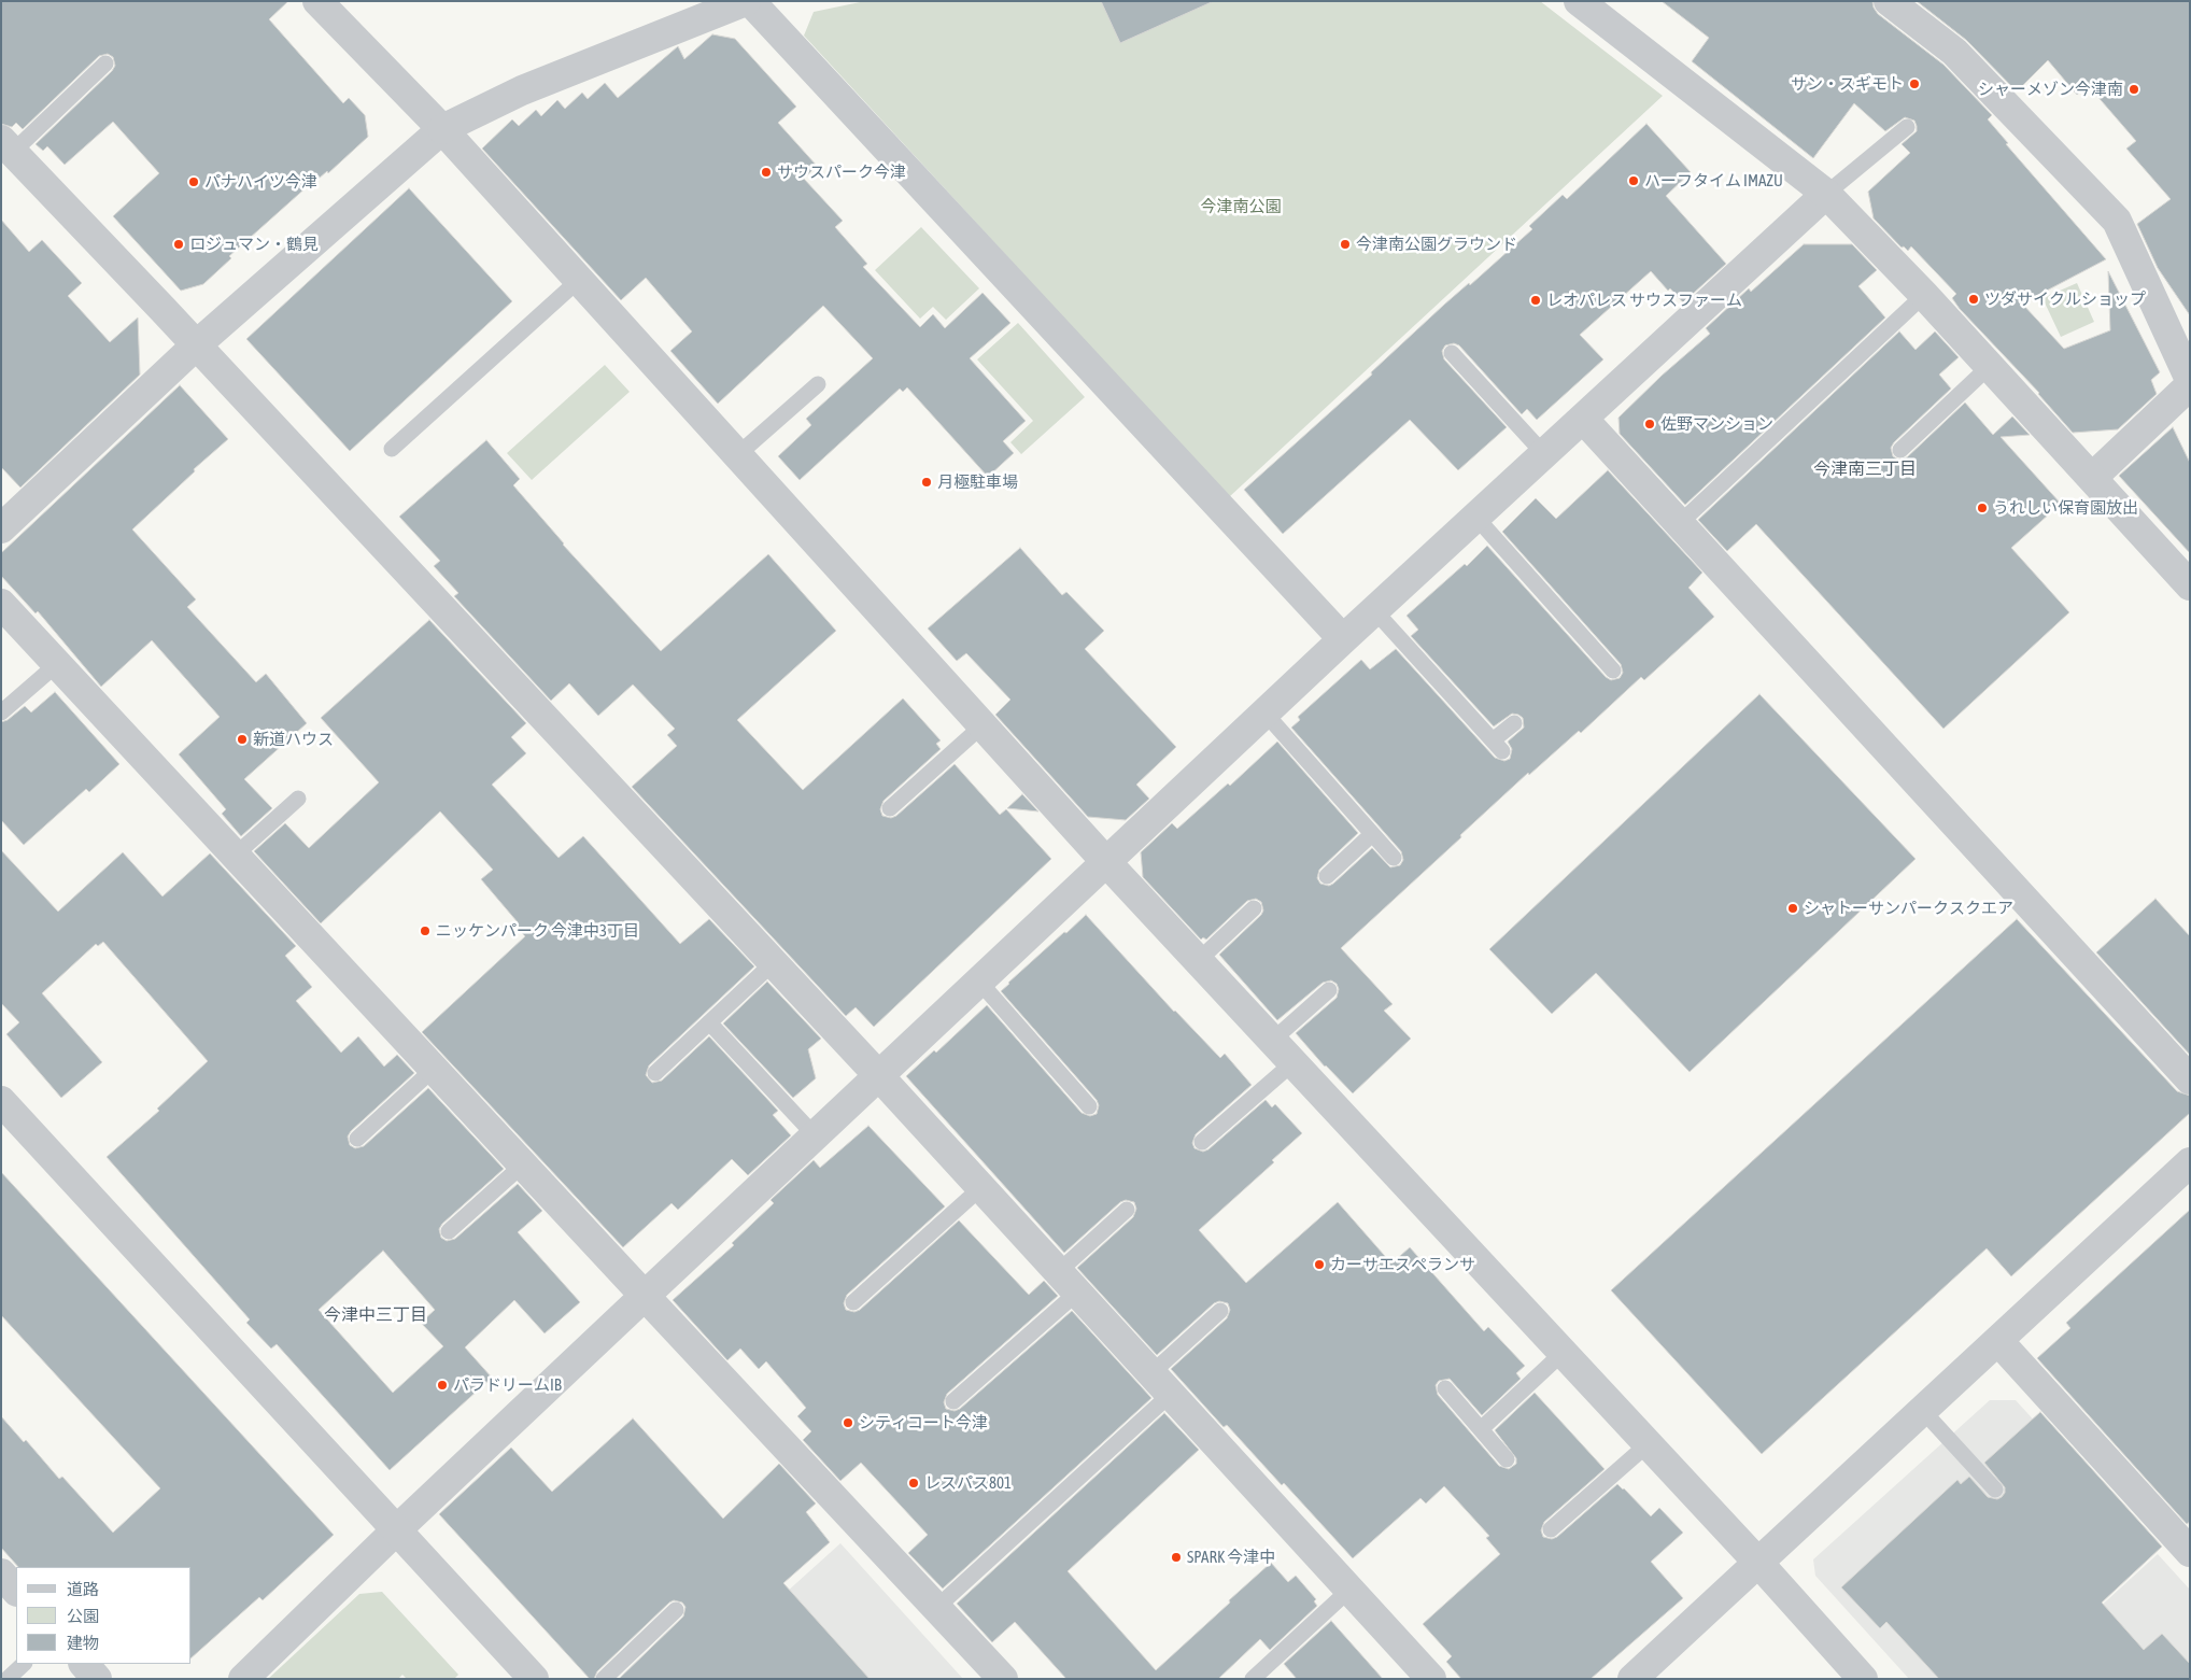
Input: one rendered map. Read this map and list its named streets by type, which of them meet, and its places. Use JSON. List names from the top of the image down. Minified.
{"districts":["今津南三丁目","今津中三丁目"],"parks":["今津南公園"],"places":["サン・スギモト","シャーメゾン今津南","サウスパーク今津","ハーフタイム IMAZU","パナハイツ今津","ロジュマン・鶴見","今津南公園グラウンド","ツダサイクルショップ","レオパレス サウスファーム","佐野マンション","月極駐車場","うれしい保育園放出","新道ハウス","シャトーサンパークスクエア","ニッケンパーク 今津中3丁目","カーサエスペランサ","パラドリームIB","シティコート今津","レスパス801","SPARK 今津中"],"legend":["道路","公園","建物"]}
